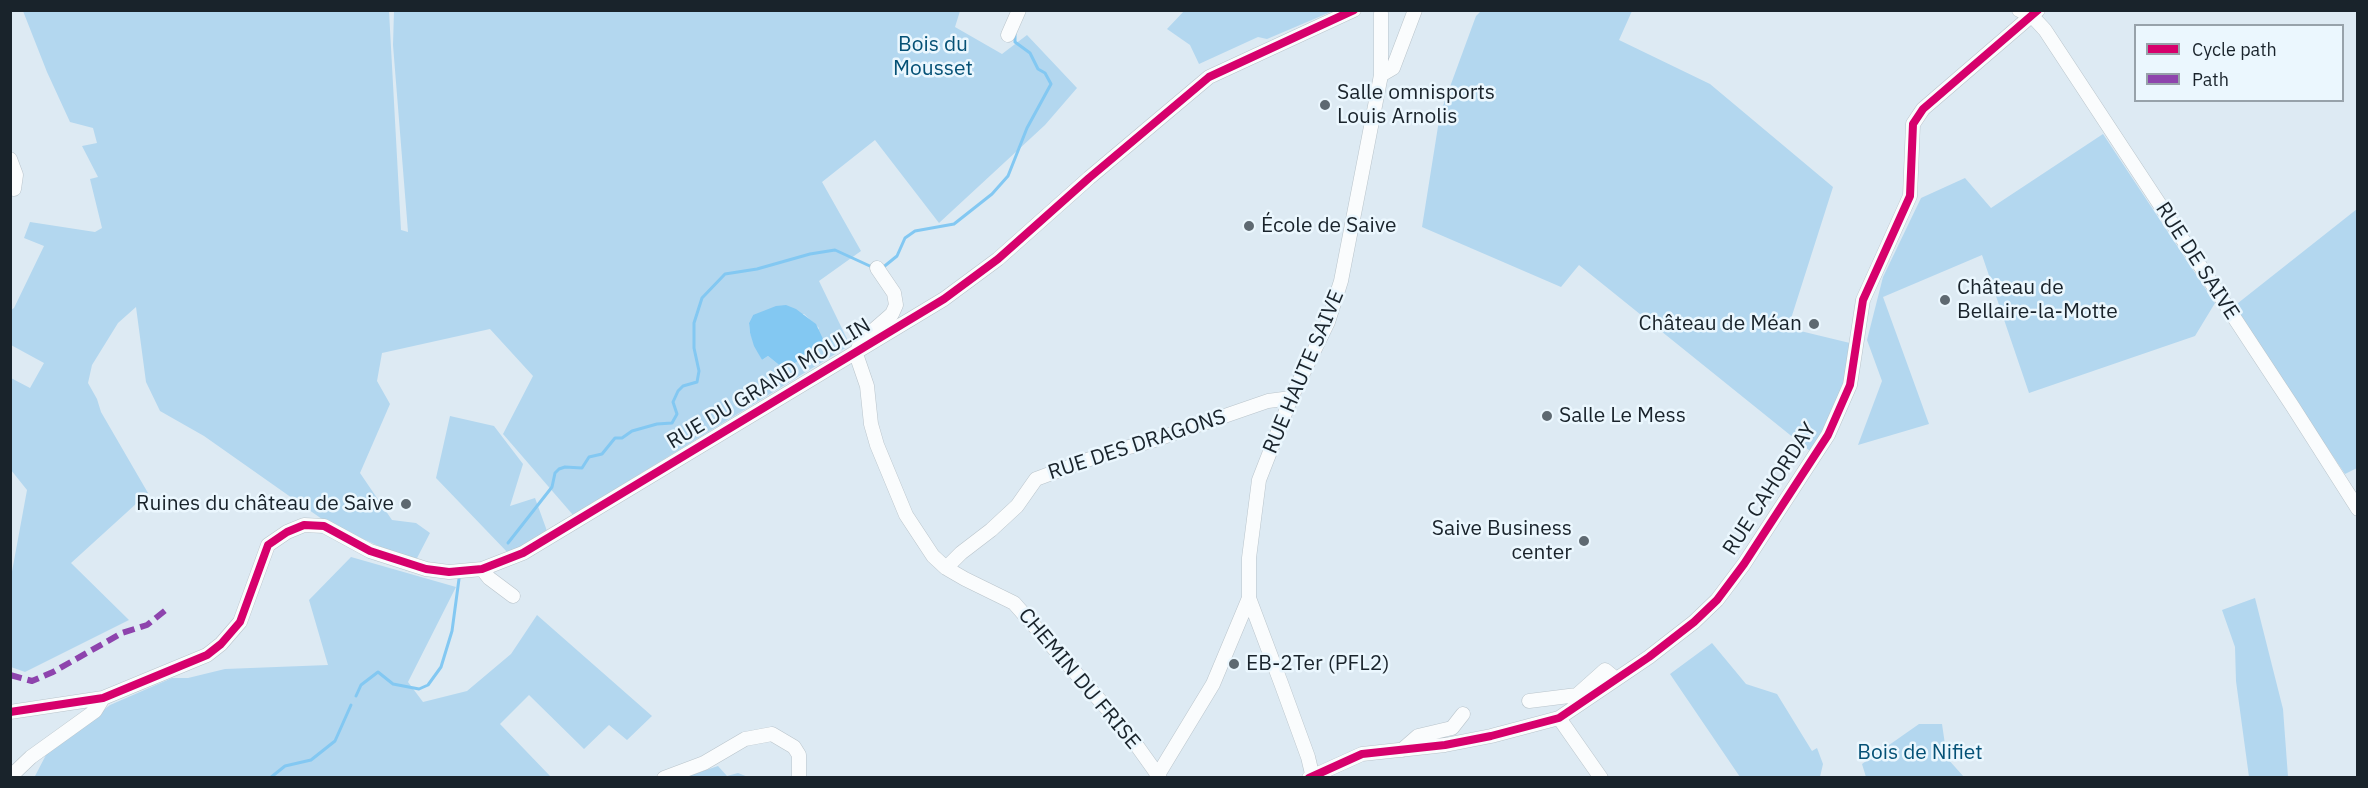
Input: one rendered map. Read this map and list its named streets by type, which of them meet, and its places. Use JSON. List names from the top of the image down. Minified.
{"streets":{"street":["RUE DE SAIVE","RUE HAUTE SAIVE","RUE DU GRAND MOULIN","RUE DES DRAGONS","RUE CAHORDAY","CHEMIN DU FRISE"]},"crossings":[["RUE DE SAIVE","RUE CAHORDAY"],["RUE HAUTE SAIVE","RUE DES DRAGONS"],["RUE HAUTE SAIVE","RUE CAHORDAY"],["RUE HAUTE SAIVE","CHEMIN DU FRISE"],["RUE DU GRAND MOULIN","CHEMIN DU FRISE"],["RUE DES DRAGONS","CHEMIN DU FRISE"]],"parks":["Bois du Mousset","Bois de Nifiet"],"places":["Salle omnisports Louis Arnolis","École de Saive","Château de Bellaire-la-Motte","Château de Méan","Salle Le Mess","Ruines du château de Saive","Saive Business center","EB-2Ter (PFL2)"],"legend":["Cycle path","Path"]}
